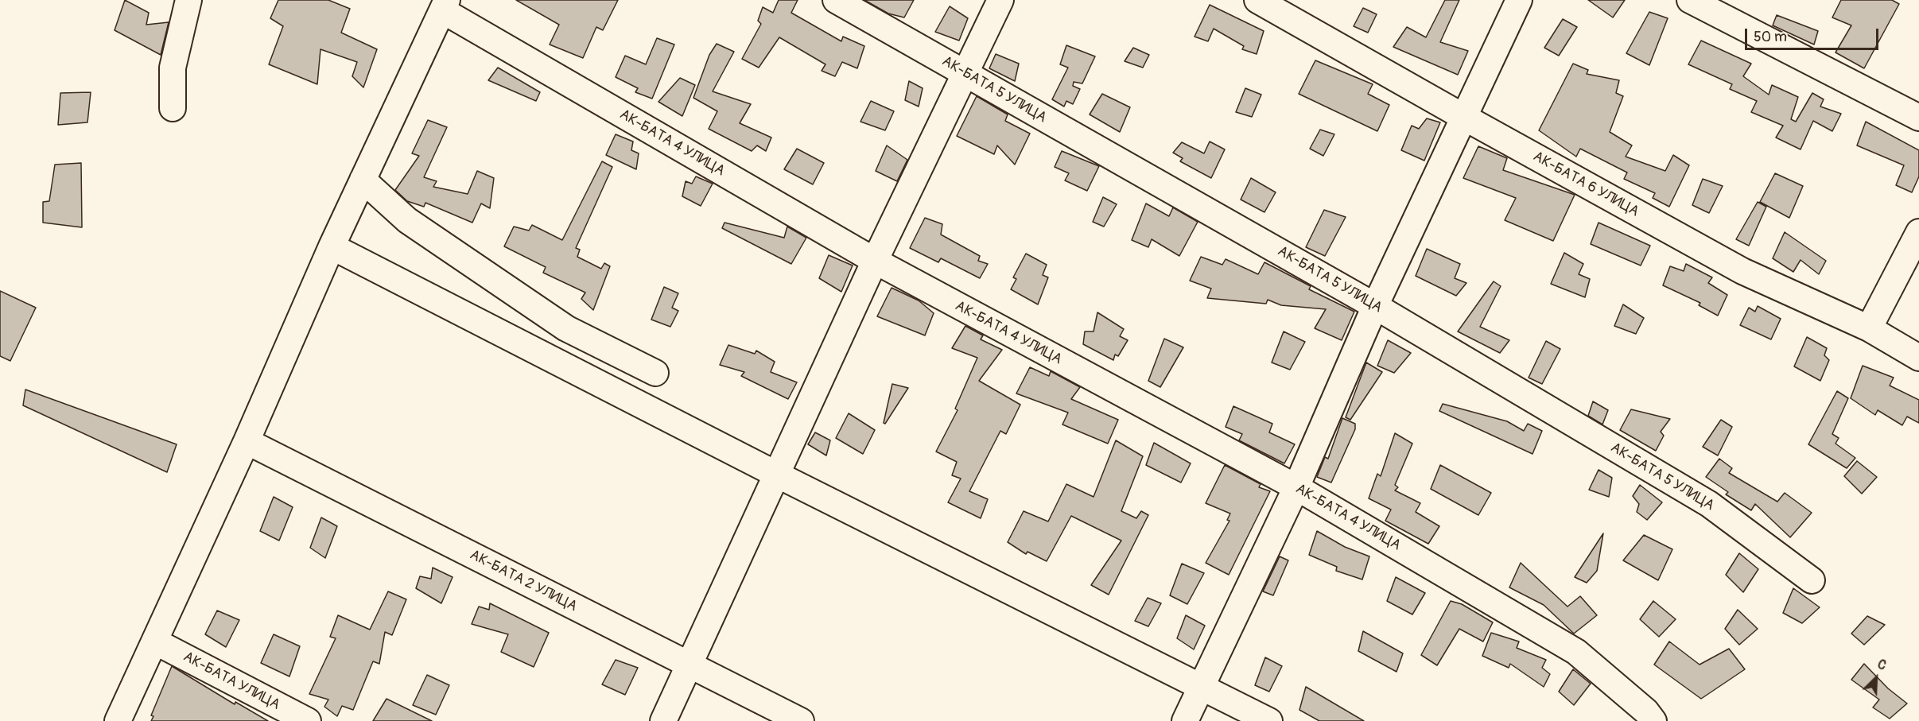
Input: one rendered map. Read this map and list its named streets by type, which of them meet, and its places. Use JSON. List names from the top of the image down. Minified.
{"streets":{"street":["АК-БАТА 5 УЛИЦА","АК-БАТА 4 УЛИЦА","АК-БАТА 6 УЛИЦА","АК-БАТА 2 УЛИЦА","АК-БАТА УЛИЦА"]},"scale_bar":"50 m","north":"top right"}
